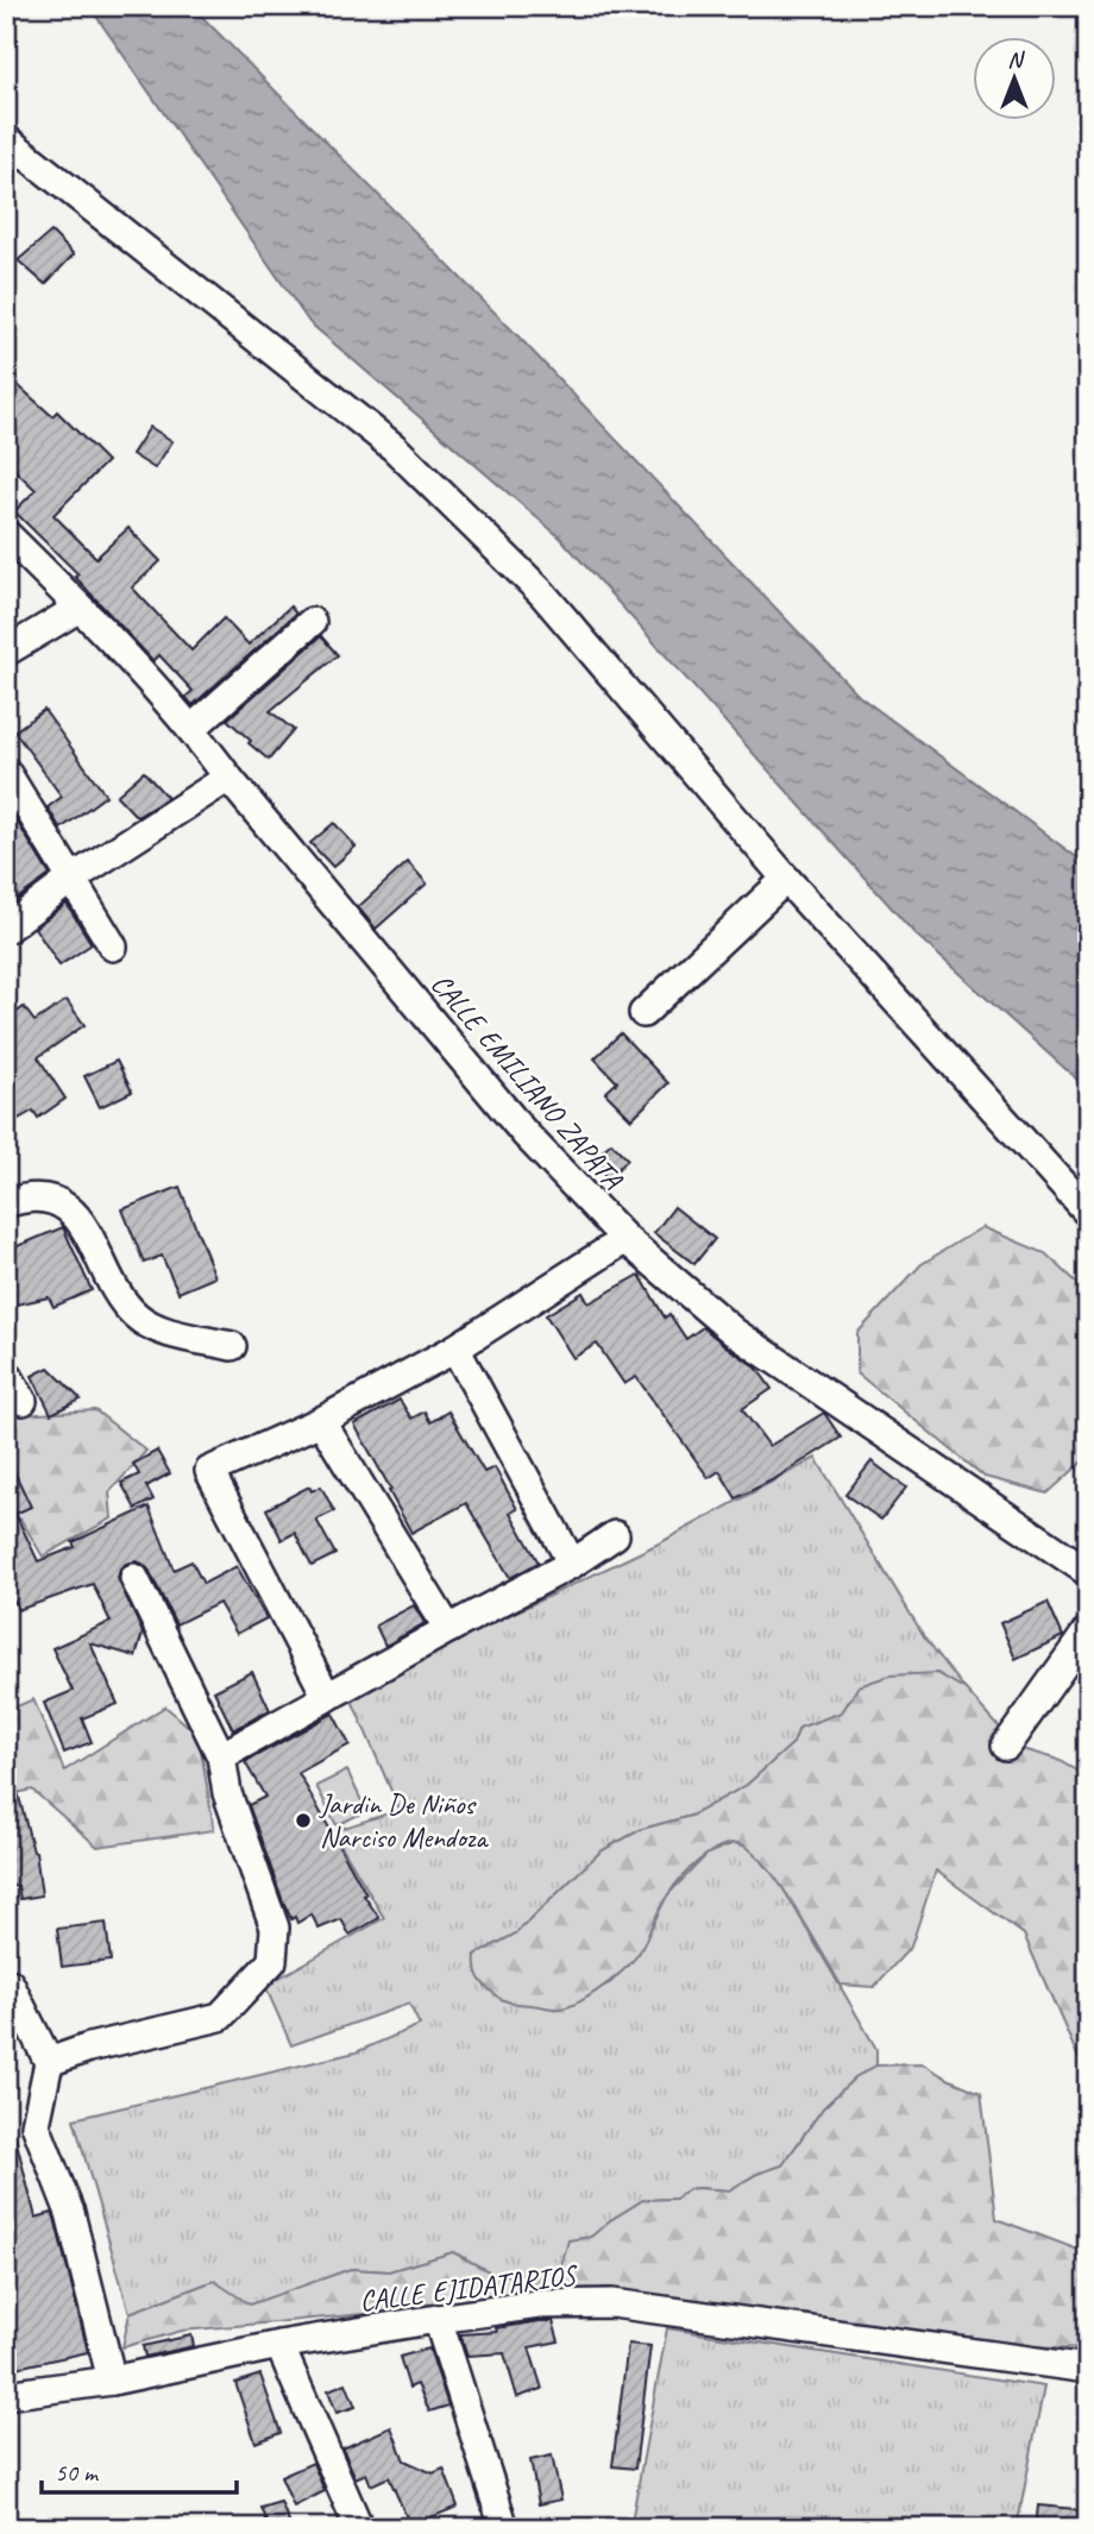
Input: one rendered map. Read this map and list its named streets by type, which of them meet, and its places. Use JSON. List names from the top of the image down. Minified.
{"streets":{"street":["CALLE EMILIANO ZAPATA","CALLE EJIDATARIOS"]},"places":["Jardin De Niños Narciso Mendoza"],"scale_bar":"50 m","north":"top"}
